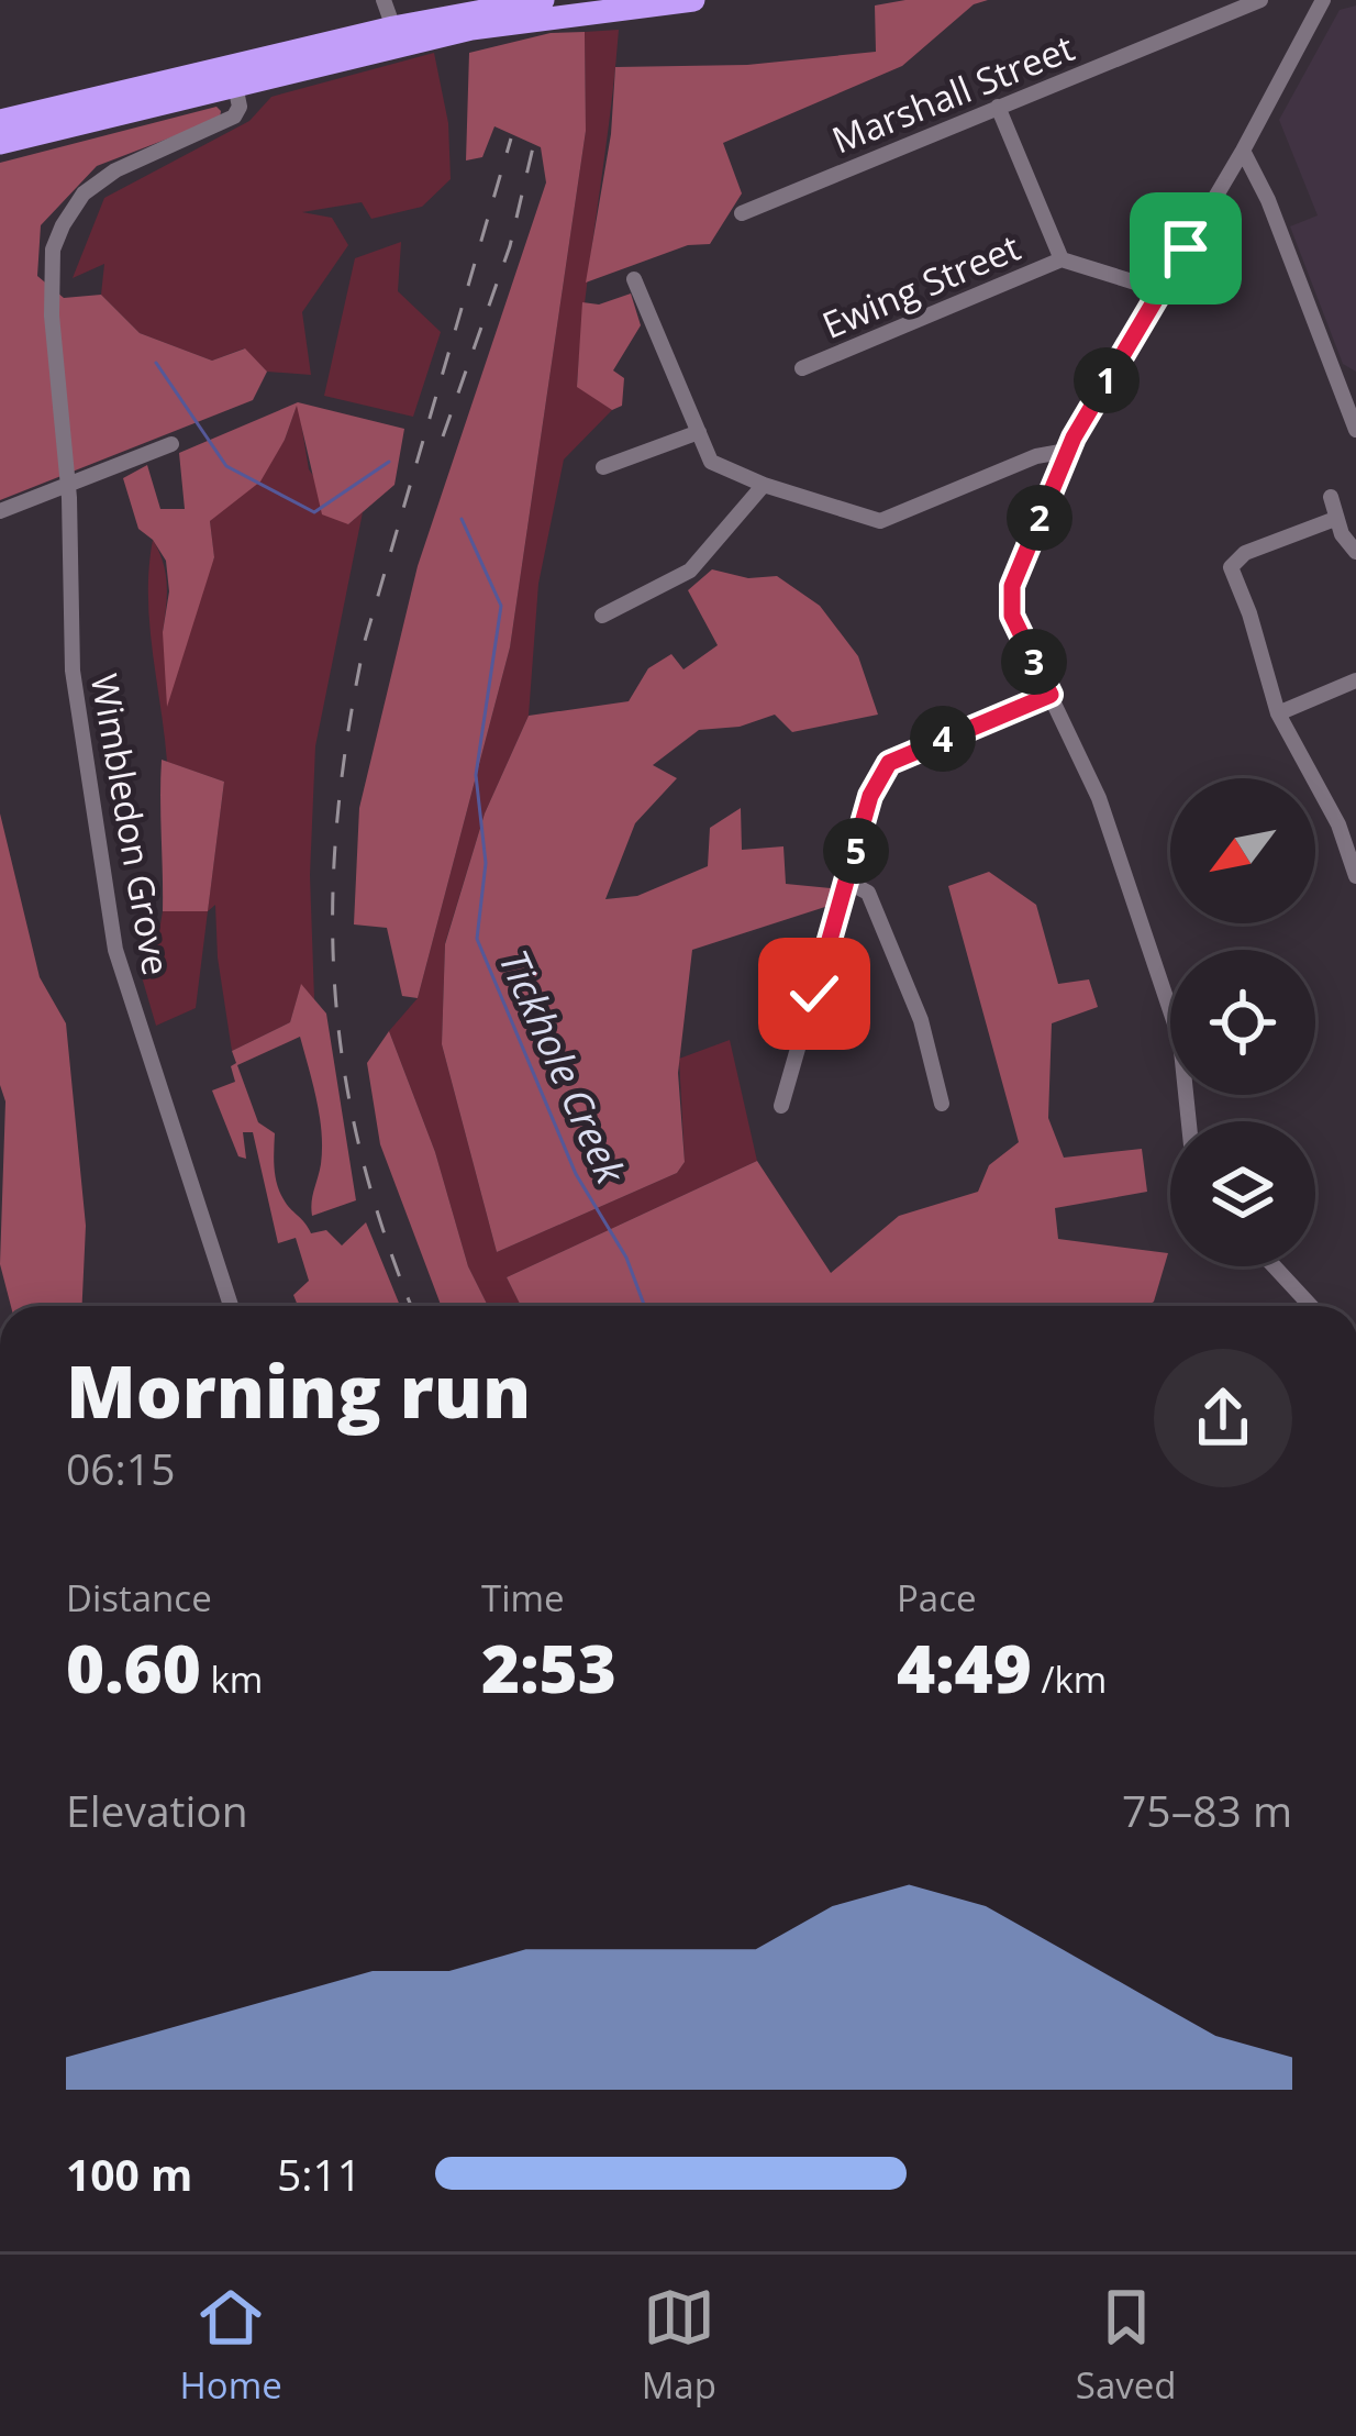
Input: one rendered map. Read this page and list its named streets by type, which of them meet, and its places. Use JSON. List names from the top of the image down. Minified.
{"streets":{"street":["Marshall Street","Ewing Street","Wimbledon Grove"]},"water":["Tickhole Creek"],"north":"bottom left","page":{"pins":["1","2","3","4","5"],"heading":["Morning run","06:15"],"stats":[["Distance","0.60 km"],["Time","2:53"],["Pace","4:49 /km"]],"chart":["Elevation","75–83 m"],"list":[{"name":"100 m","note":"5:11"}],"tabs":["Home","Map","Saved"]}}
